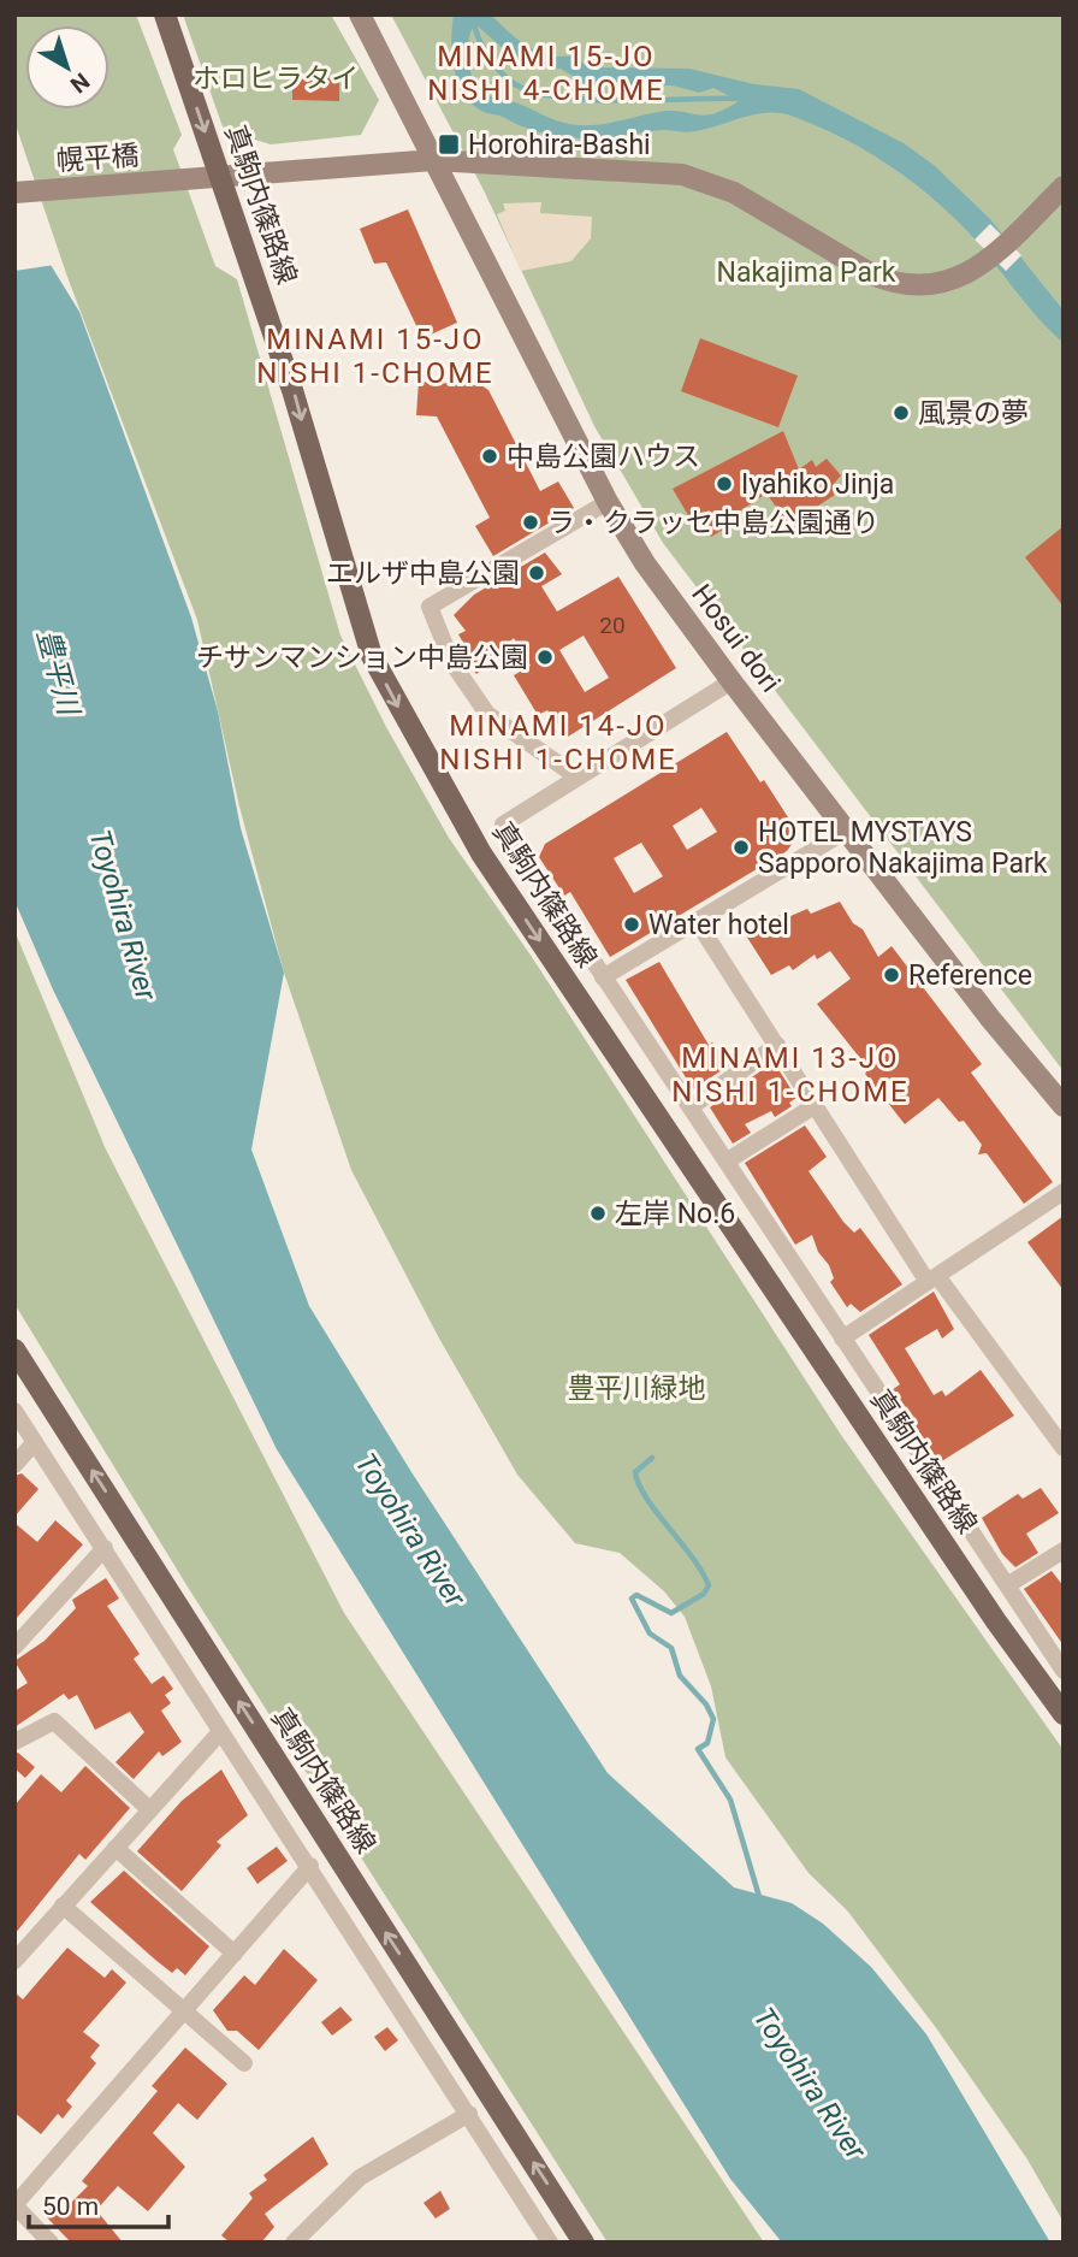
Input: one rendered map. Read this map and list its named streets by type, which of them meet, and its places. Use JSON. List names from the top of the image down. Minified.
{"streets":{"main road":["真駒内篠路線"],"street":["幌平橋","Hosui dori"]},"crossings":[["幌平橋","真駒内篠路線"],["幌平橋","Hosui dori"]],"districts":["MINAMI 15-JO NISHI 4-CHOME","MINAMI 15-JO NISHI 1-CHOME","MINAMI 14-JO NISHI 1-CHOME","MINAMI 13-JO NISHI 1-CHOME"],"water":["豊平川","Toyohira River"],"parks":["ホロヒラタイ","Nakajima Park","豊平川緑地"],"places":{"transit":["Horohira-Bashi"],"other":["風景の夢","中島公園ハウス","Iyahiko Jinja","ラ・クラッセ中島公園通り","エルザ中島公園","チサンマンション中島公園","HOTEL MYSTAYS Sapporo Nakajima Park","Water hotel","Reference","左岸 No.6"]},"house_numbers":["20"],"scale_bar":"50 m","north":"bottom right"}
